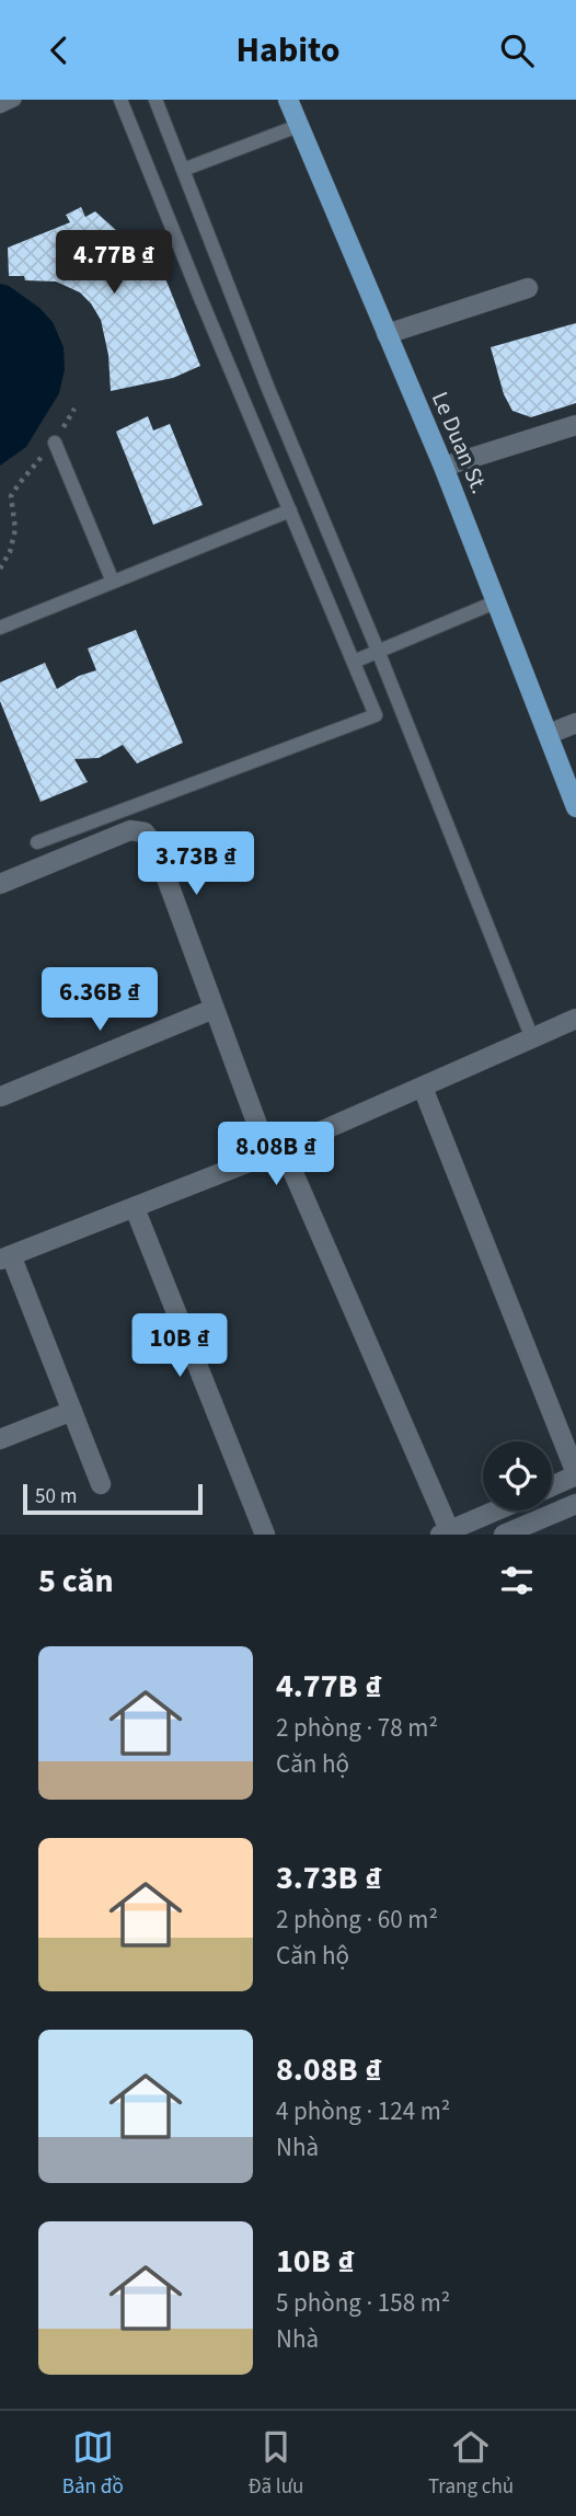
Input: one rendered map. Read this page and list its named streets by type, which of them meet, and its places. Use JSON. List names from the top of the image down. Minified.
{"streets":{"main road":["Le Duan St."]},"scale_bar":"50 m","page":{"header":"Habito","price":["4.77B ₫","3.73B ₫","6.36B ₫","8.08B ₫","10B ₫"],"scale":"50 m","heading":"5 căn","list":[{"name":"4.77B ₫","note":"2 phòng · 78 m² · Căn hộ"},{"name":"3.73B ₫","note":"2 phòng · 60 m² · Căn hộ"},{"name":"8.08B ₫","note":"4 phòng · 124 m² · Nhà"},{"name":"10B ₫","note":"5 phòng · 158 m² · Nhà"}],"tabs":["Bản đồ","Đã lưu","Trang chủ"]}}
